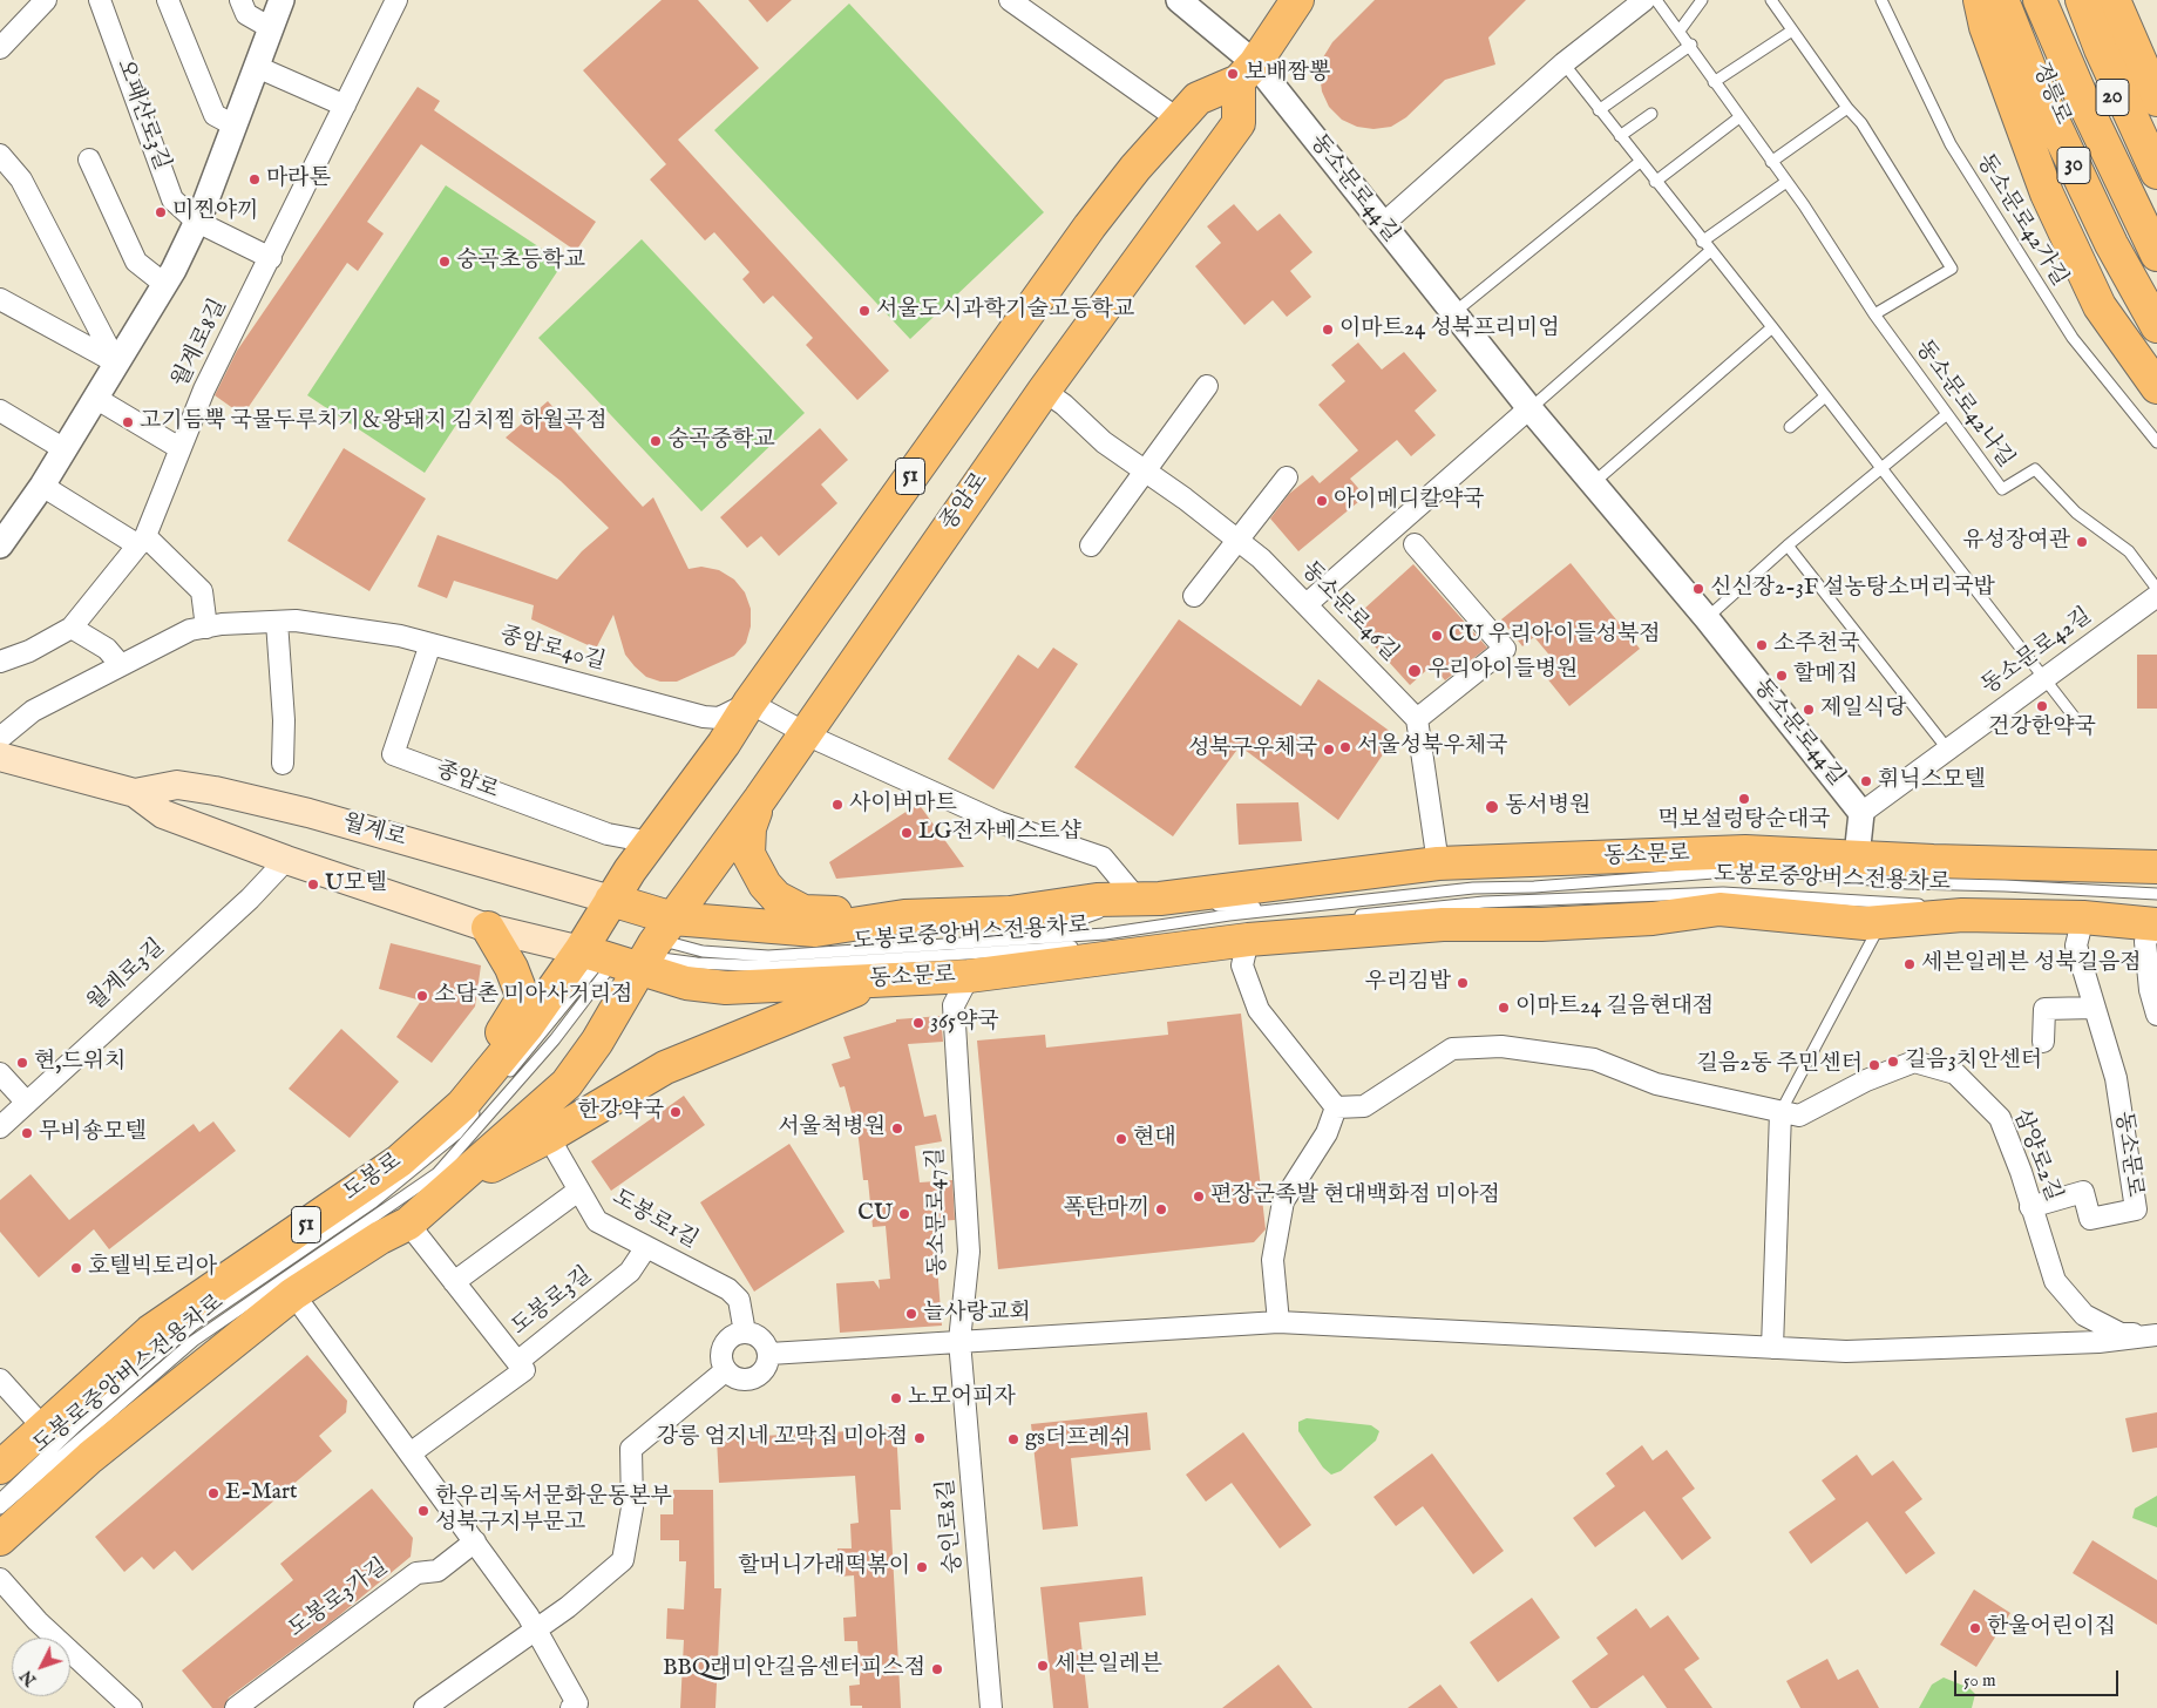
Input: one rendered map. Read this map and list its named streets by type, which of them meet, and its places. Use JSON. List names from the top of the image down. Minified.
{"streets":{"main road":["정릉로","20","30","51","종암로","월계로","동소문로","도봉로"],"street":["오패산로3길","동소문로44길","월계로8길","동소문로46길","종암로40길","동소문로42길","월계로3길","삼양로2길","동소문로47길","도봉로1길","도봉로3길","숭인로8길","도봉로3가길"],"lane":["동소문로42가길","동소문로42나길","도봉로중앙버스전용차로"]},"crossings":[["오패산로3길","월계로8길"],["동소문로44길","51"],["동소문로44길","종암로"],["동소문로44길","동소문로42길"],["51","종암로"],["51","종암로40길"],["51","월계로"],["51","동소문로"],["51","도봉로"],["종암로","동소문로46길"],["종암로","종암로40길"],["종암로","월계로"],["종암로","동소문로"],["종암로","도봉로중앙버스전용차로"],["종암로","도봉로"],["월계로","동소문로"],["월계로","도봉로중앙버스전용차로"],["월계로","월계로3길"],["월계로","도봉로"],["동소문로","도봉로중앙버스전용차로"],["동소문로","삼양로2길"],["동소문로","도봉로"],["동소문로","동소문로47길"],["도봉로중앙버스전용차로","도봉로"],["동소문로47길","숭인로8길"],["도봉로1길","도봉로3길"]],"places":["보배짬뽕","마라톤","미찐야끼","숭곡초등학교","서울도시과학기술고등학교","이마트24 성북프리미엄","고기듬뿍 국물두루치기＆왕돼지 김치찜 하월곡점","숭곡중학교","아이메디칼약국","유성장여관","신신장2-3F 설농탕소머리국밥","CU 우리아이들성북점","소주천국","우리아이들병원","할메집","건강한약국","제일식당","서울성북우체국","성북구우체국","휘닉스모텔","먹보설렁탕순대국","사이버마트","동서병원","LG전자베스트샵","U모텔","세븐일레븐 성북길음점","우리김밥","소담촌 미아사거리점","이마트24 길음현대점","365약국","길음3치안센터","현,드위치","길음2동 주민센터","한강약국","서울척병원","무비숑모텔","현대","편장군족발 현대백화점 미아점","폭탄마끼","CU","호텔빅토리아","늘사랑교회","노모어피자","강릉 엄지네 꼬막집 미아점","gs더프레쉬","E-Mart","한우리독서문화운동본부 성북구지부문고","할머니가래떡볶이","한울어린이집","세븐일레븐","BBQ래미안길음센터피스점"],"scale_bar":"50 m","north":"bottom left"}
